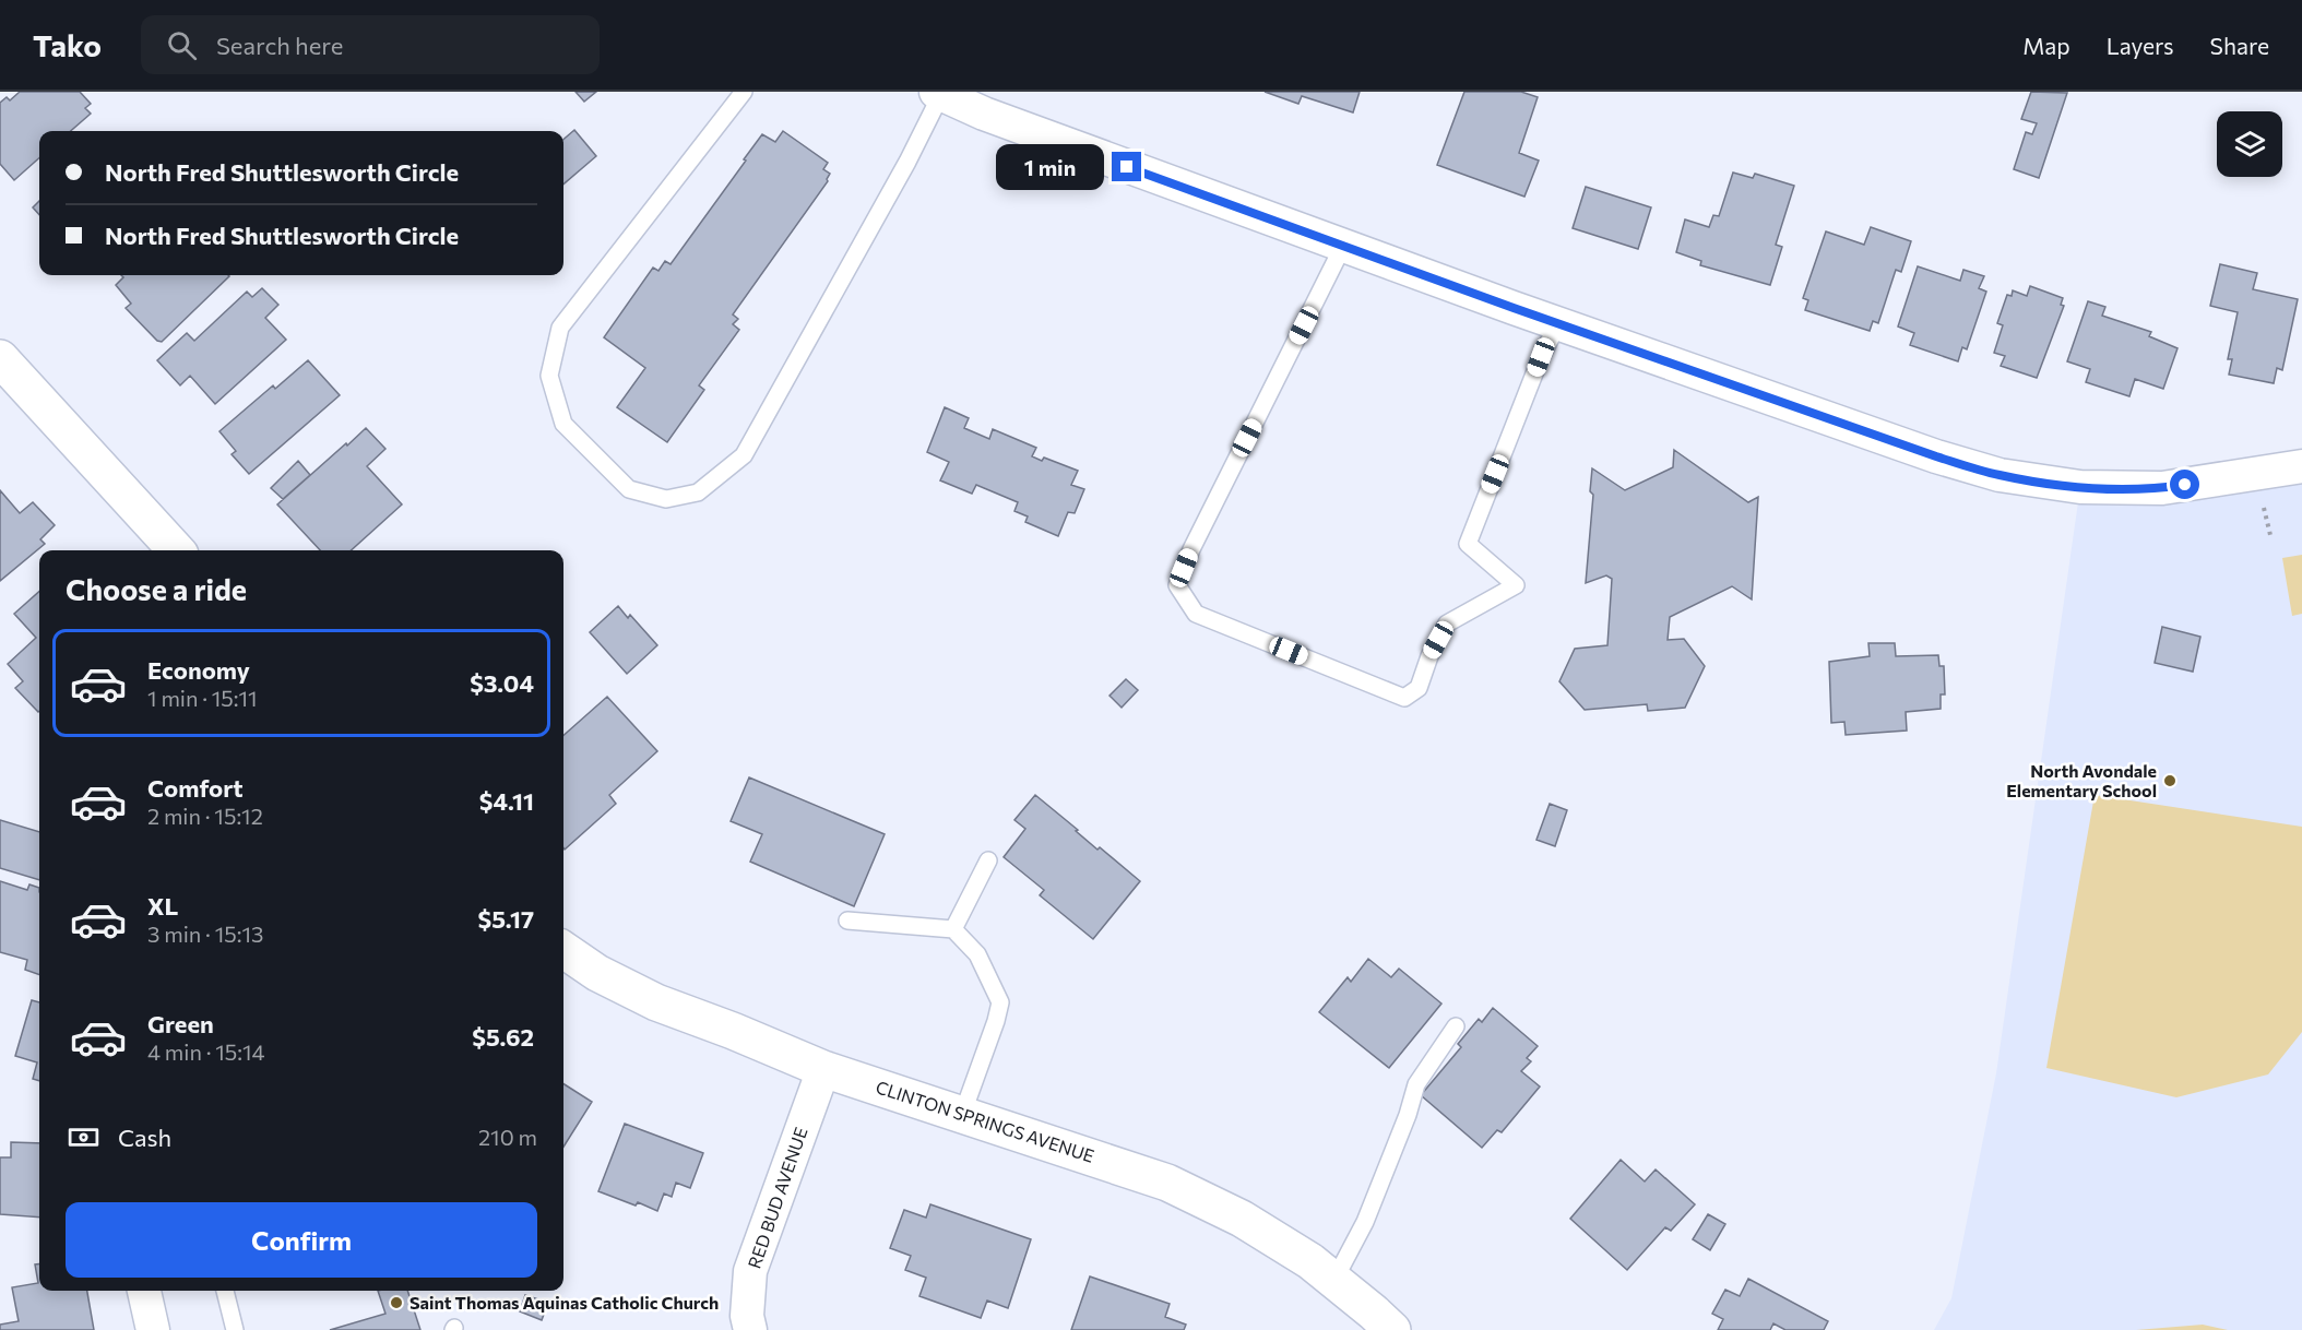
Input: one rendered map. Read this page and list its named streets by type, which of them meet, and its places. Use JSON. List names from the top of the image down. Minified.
{"streets":{"street":["CLINTON SPRINGS AVENUE","RED BUD AVENUE"]},"crossings":[["CLINTON SPRINGS AVENUE","RED BUD AVENUE"]],"places":["North Avondale Elementary School","Saint Thomas Aquinas Catholic Church"],"page":{"header":"Tako","search":"Search here","nav":["Map","Layers","Share"],"banner":["North Fred Shuttlesworth Circle","North Fred Shuttlesworth Circle"],"bubble":"1 min","heading":"Choose a ride","list":[{"name":"Economy","note":"1 min · 15:11","value":"$3.04"},{"name":"Comfort","note":"2 min · 15:12","value":"$4.11"},{"name":"XL","note":"3 min · 15:13","value":"$5.17"},{"name":"Green","note":"4 min · 15:14","value":"$5.62"}],"pay":["Cash","210 m"],"buttons":"Confirm"}}
